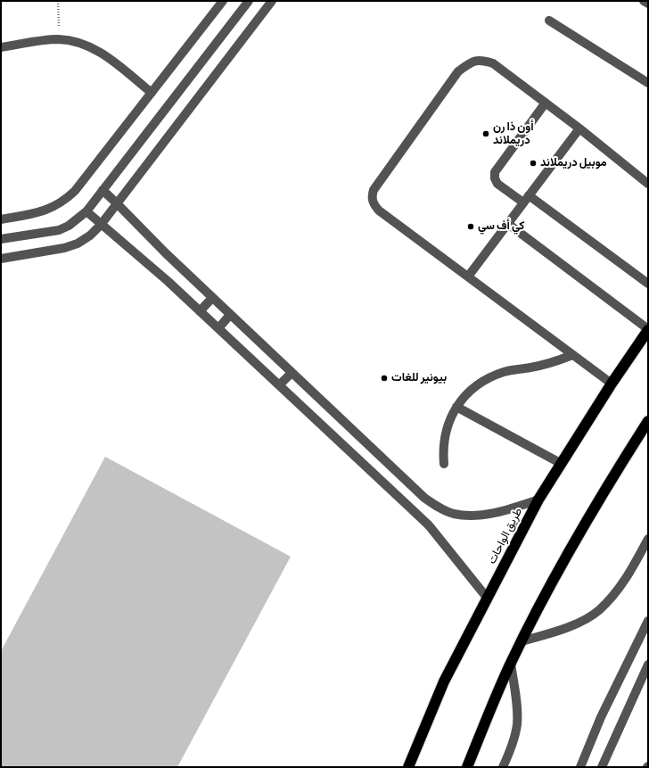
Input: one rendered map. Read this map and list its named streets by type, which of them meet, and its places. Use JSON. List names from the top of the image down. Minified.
{"streets":{"highway":["طريق الواحات"]},"places":["أون ذا رن دريملاند","موبيل دريملاند","كي أف سي","بيونير للغات"]}
